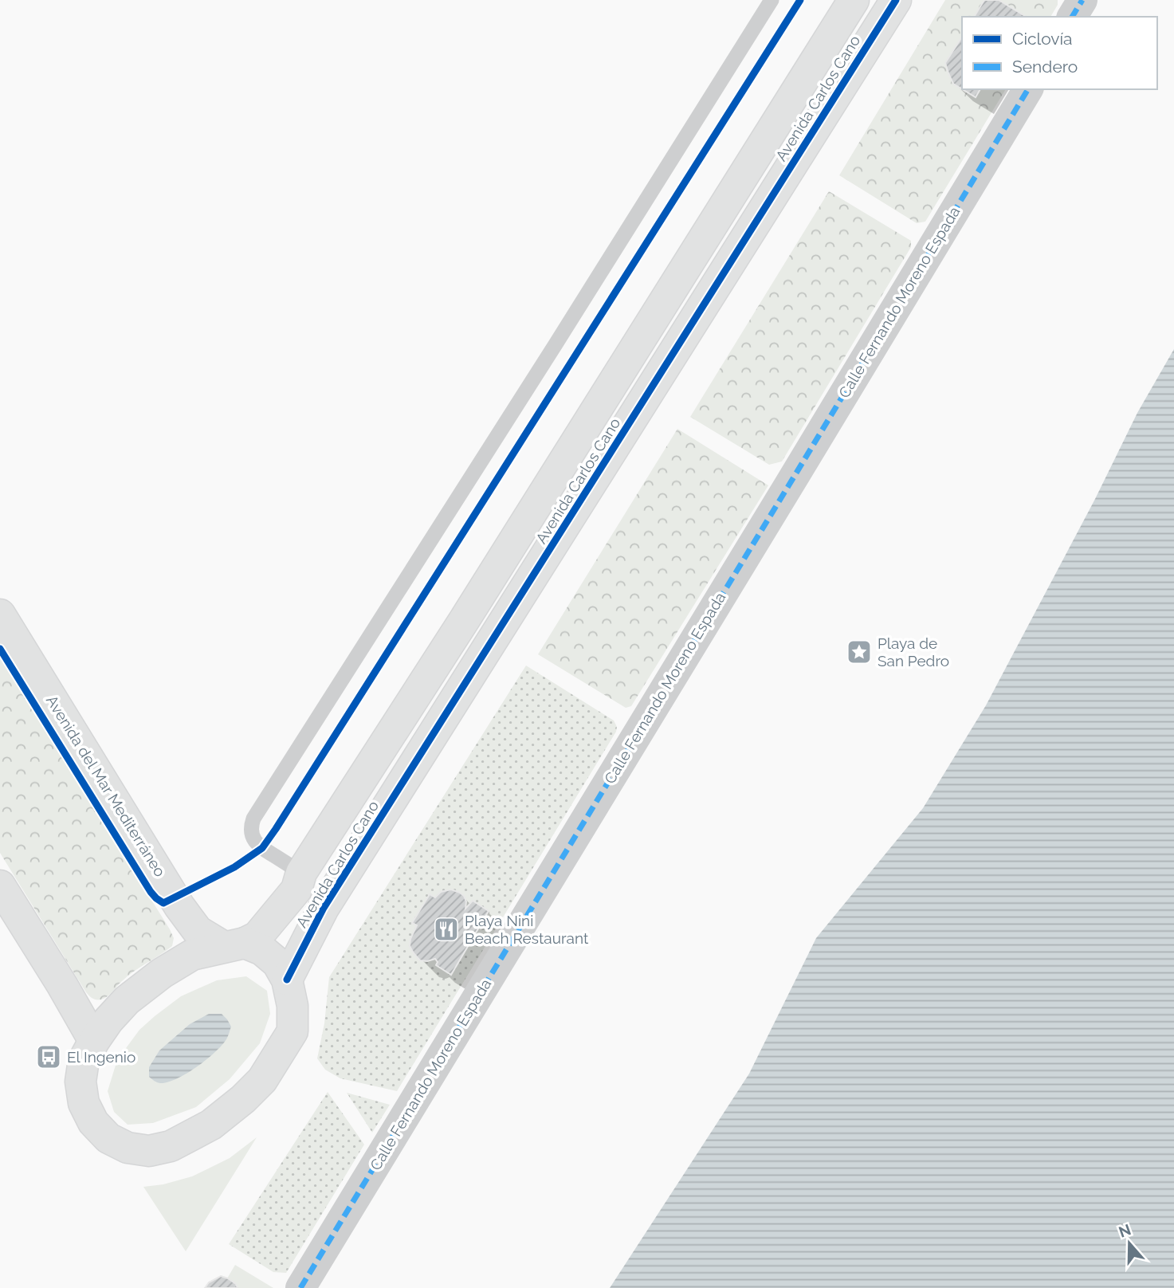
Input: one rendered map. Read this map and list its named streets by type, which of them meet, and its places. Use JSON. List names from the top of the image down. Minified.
{"streets":{"street":["Avenida Carlos Cano","Calle Fernando Moreno Espada","Avenida del Mar Mediterráneo"]},"crossings":[["Avenida Carlos Cano","Avenida del Mar Mediterráneo"]],"places":{"place":["Playa de San Pedro"],"restaurant":["Playa Nini Beach Restaurant"],"bus stop":["El Ingenio"]},"legend":["Ciclovía","Sendero"],"north":"top"}
